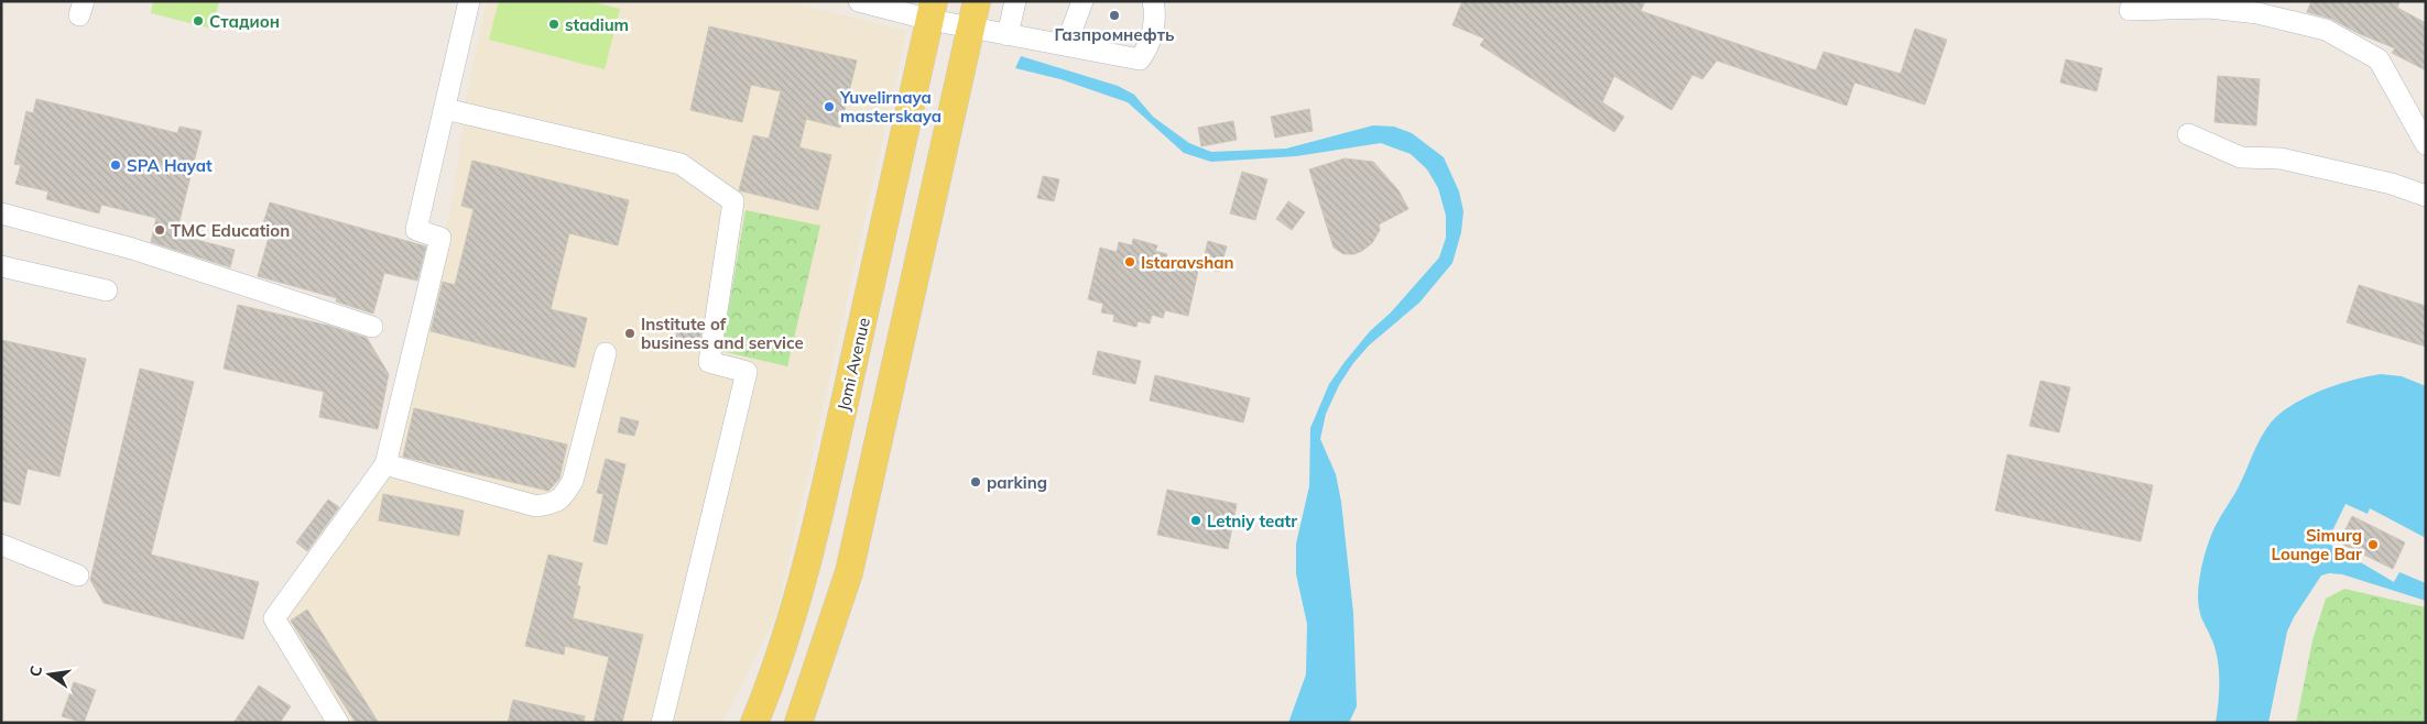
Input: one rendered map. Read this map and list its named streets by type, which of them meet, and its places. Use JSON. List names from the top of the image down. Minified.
{"streets":{"main road":["Jomi Avenue"]},"places":["Газпромнефть","Стадион","stadium","Yuvelirnaya masterskaya","SPA Hayat","TMC Education","Istaravshan","Institute of business and service","parking","Letniy teatr","Simurg Lounge Bar"],"north":"left"}
